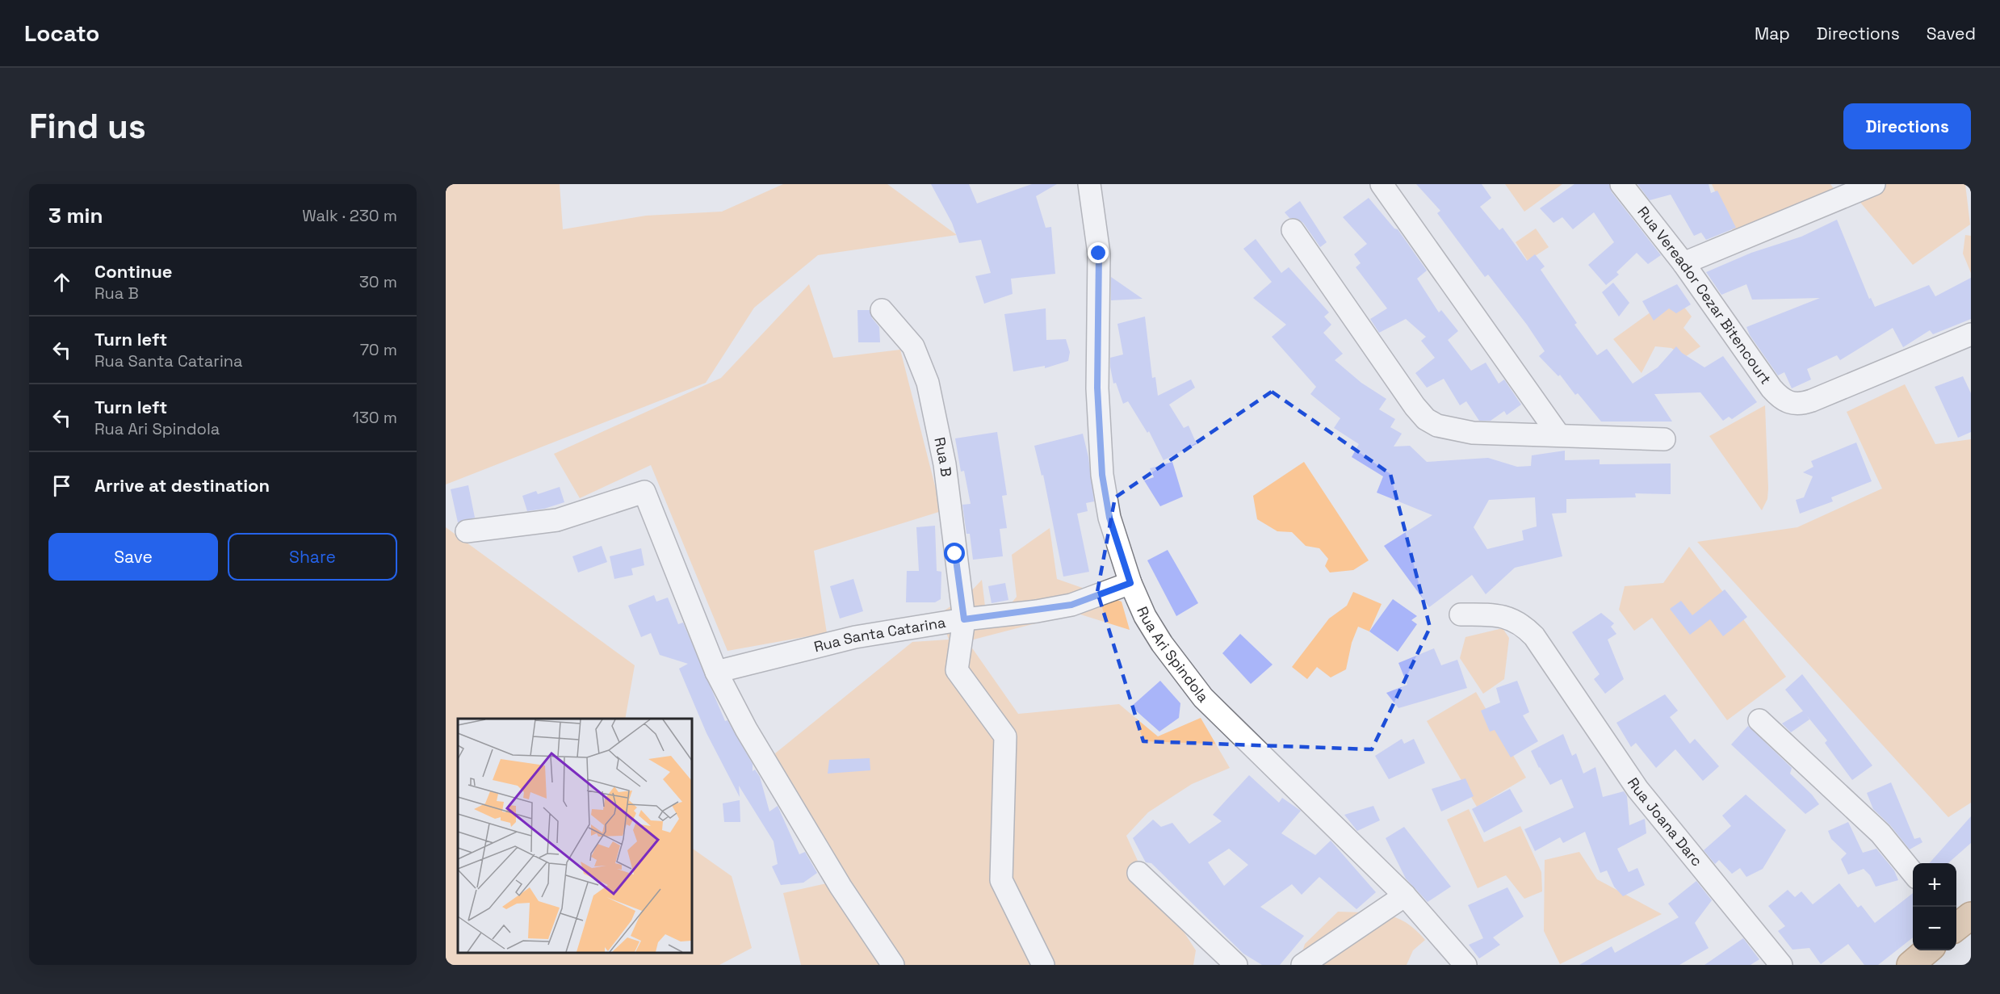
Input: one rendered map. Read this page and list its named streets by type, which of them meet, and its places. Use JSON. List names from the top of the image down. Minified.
{"streets":{"street":["Rua Vereador Cezar Bitencourt","Rua B","Rua Santa Catarina","Rua Ari Spindola","Rua Joana Darc"]},"crossings":[["Rua B","Rua Santa Catarina"],["Rua Santa Catarina","Rua Ari Spindola"]],"page":{"header":"Locato","nav":["Map","Directions","Saved"],"buttons":["Directions",["Save","Share"]],"title":"Find us","heading":["3 min","Walk · 230 m"],"list":[["Continue","Rua B","30 m"],["Turn left","Rua Santa Catarina","70 m"],["Turn left","Rua Ari Spindola","130 m"],"Arrive at destination"],"map_buttons":["+","−"]}}
